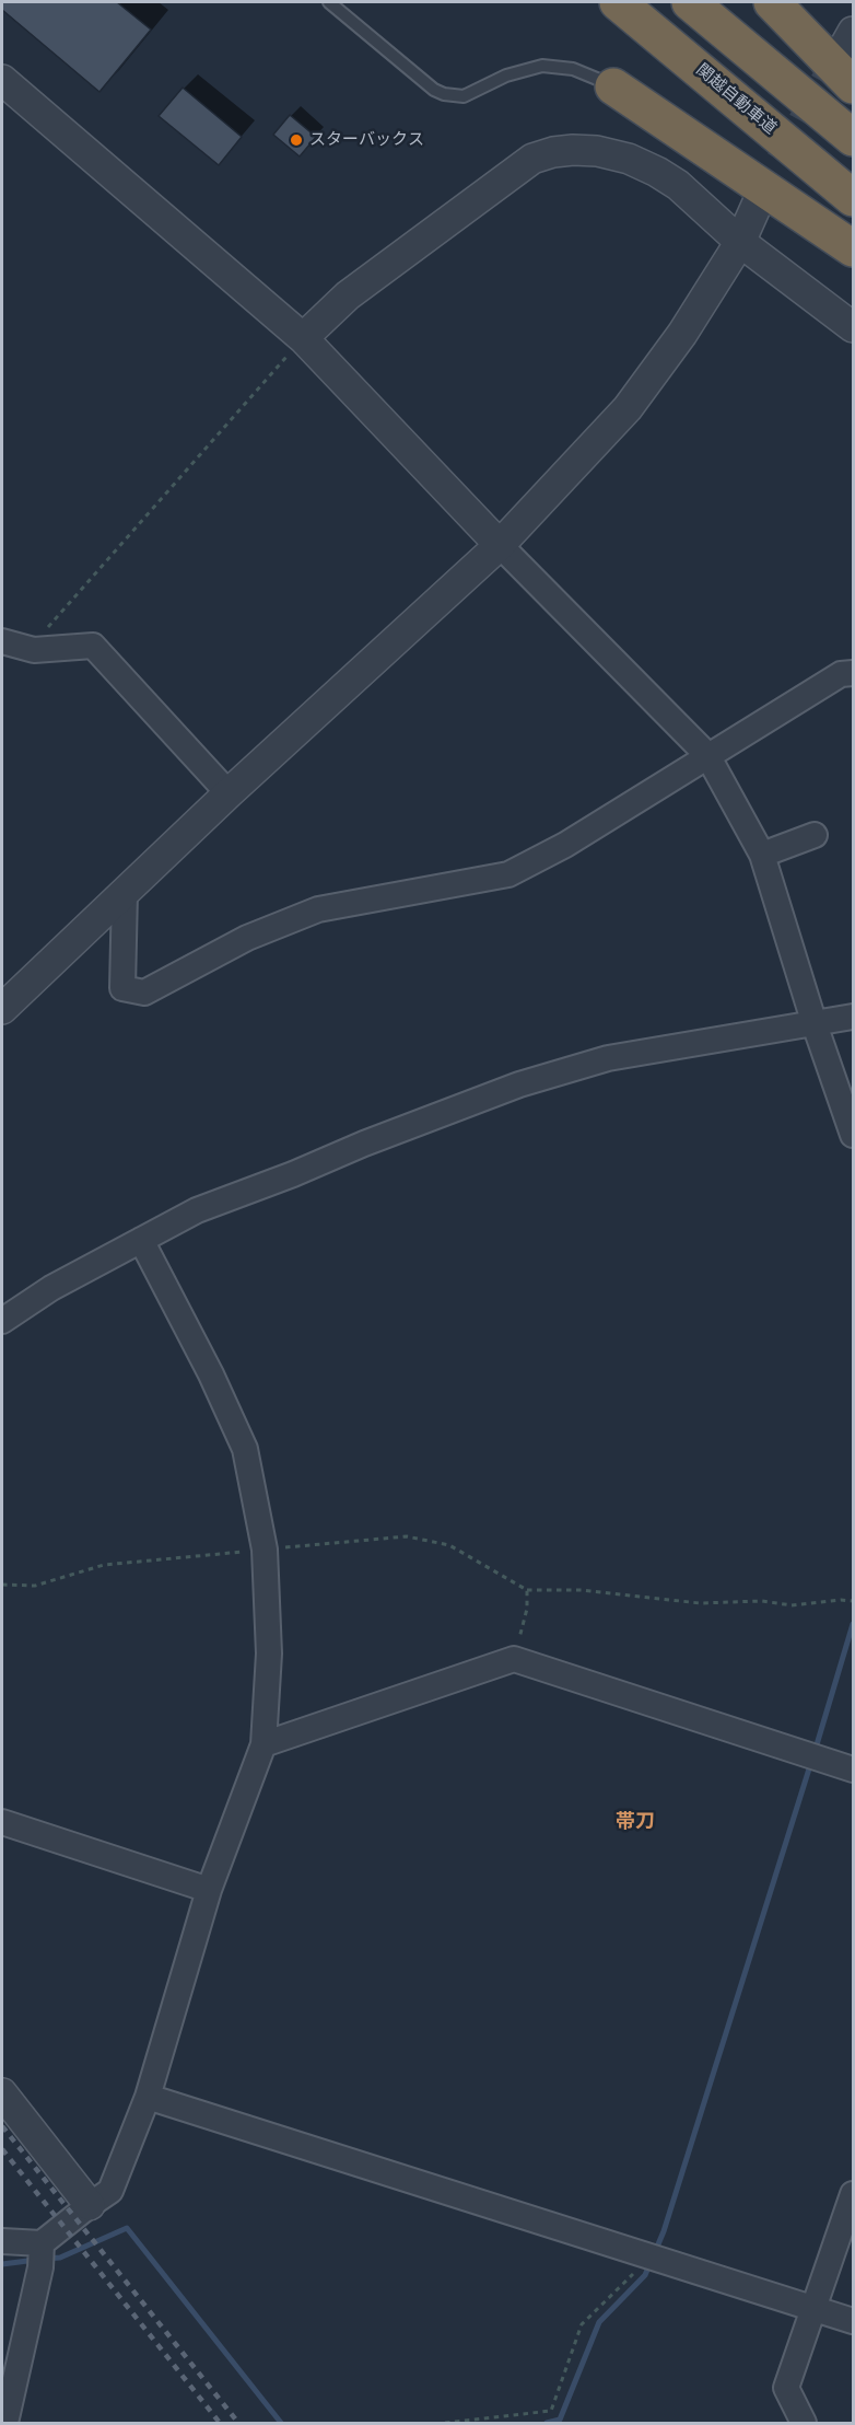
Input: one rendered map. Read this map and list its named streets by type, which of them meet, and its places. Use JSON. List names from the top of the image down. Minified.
{"streets":{"highway":["関越自動車道"]},"districts":["帯刀"],"places":["スターバックス"]}
